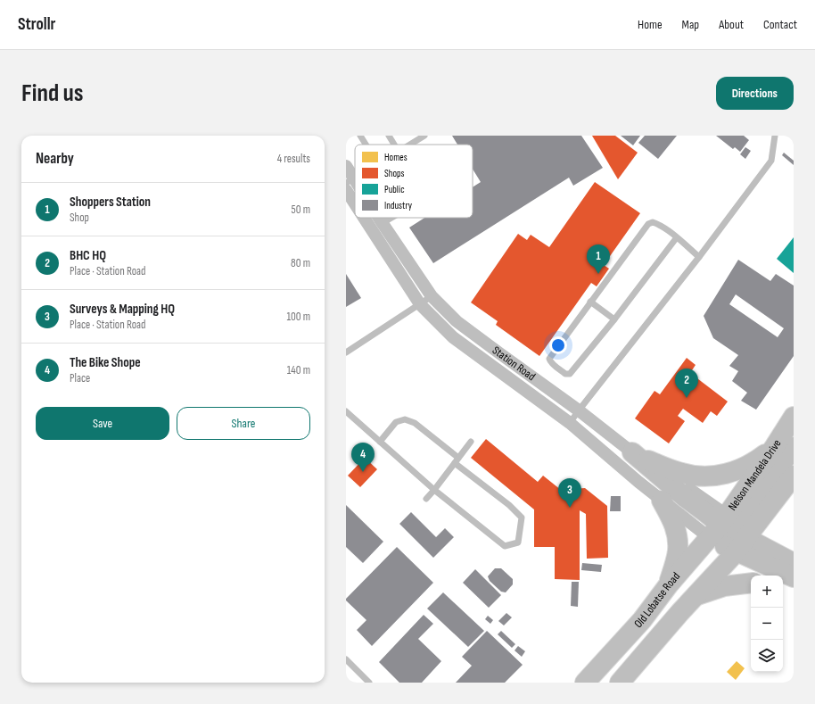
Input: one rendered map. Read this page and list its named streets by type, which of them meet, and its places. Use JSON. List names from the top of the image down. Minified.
{"streets":{"main road":["Nelson Mandela Drive","Old Lobatse Road"],"street":["Station Road"]},"crossings":[["Station Road","Nelson Mandela Drive"],["Station Road","Old Lobatse Road"],["Nelson Mandela Drive","Old Lobatse Road"]],"legend":["Homes","Shops","Public","Industry"],"page":{"header":"Strollr","nav":["Home","Map","About","Contact"],"buttons":["Directions",["Save","Share"]],"title":"Find us","heading":["Nearby","4 results"],"list":[{"mark":"1","name":"Shoppers Station","note":"Shop","value":"50 m"},{"mark":"2","name":"BHC HQ","note":"Place · Station Road","value":"80 m"},{"mark":"3","name":"Surveys & Mapping HQ","note":"Place · Station Road","value":"100 m"},{"mark":"4","name":"The Bike Shope","note":"Place","value":"140 m"}],"pins":["1","2","4","3"],"map_buttons":["+","−"]}}
